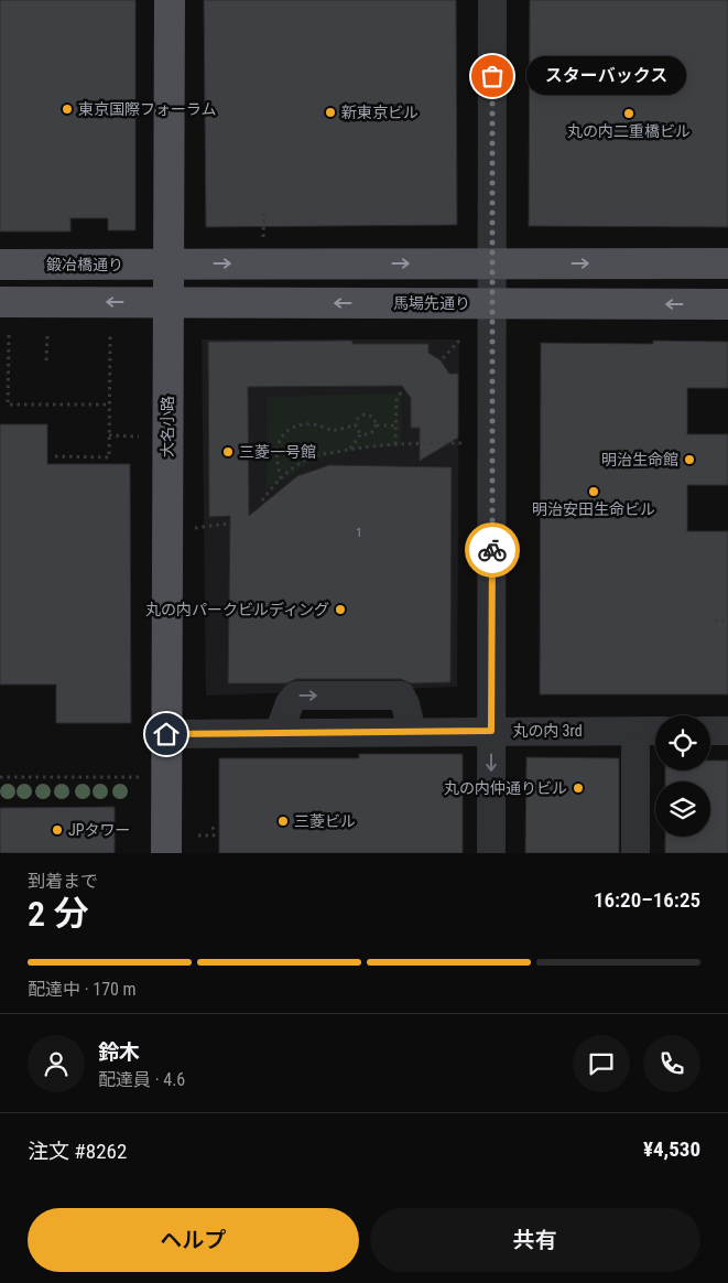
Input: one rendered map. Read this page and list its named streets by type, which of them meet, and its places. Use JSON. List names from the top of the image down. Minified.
{"streets":{"main road":["鍛冶橋通り","馬場先通り","大名小路"],"street":["丸の内 3rd"]},"crossings":[["鍛冶橋通り","大名小路"],["馬場先通り","大名小路"],["大名小路","丸の内 3rd"]],"places":["スターバックス","東京国際フォーラム","新東京ビル","丸の内二重橋ビル","三菱一号館","明治生命館","明治安田生命ビル","丸の内パークビルディング","丸の内仲通りビル","三菱ビル","JPタワー"],"house_numbers":["1"],"page":{"bubble":"スターバックス","heading":["2 分","到着まで","16:20–16:25"],"panel":["鈴木","配達員 · 4.6","注文 #8262","¥4,530"],"bar":"配達中 · 170 m","buttons":["ヘルプ","共有"]}}
